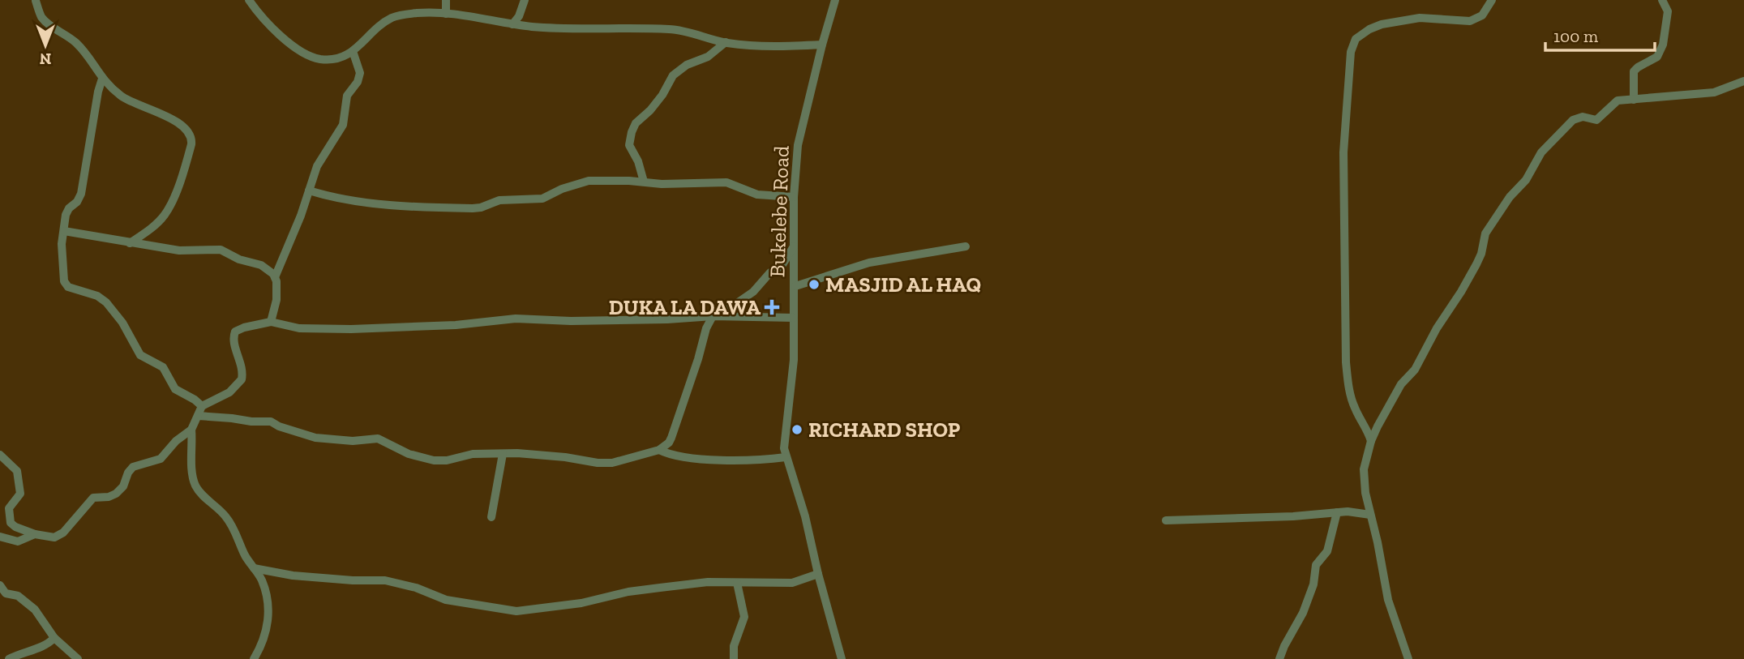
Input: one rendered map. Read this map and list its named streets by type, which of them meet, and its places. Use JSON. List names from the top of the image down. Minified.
{"streets":{"street":["Bukelebe Road"]},"places":{"other":["MASJID AL HAQ","RICHARD SHOP"],"health":["DUKA LA DAWA"]},"scale_bar":"100 m","north":"bottom"}
